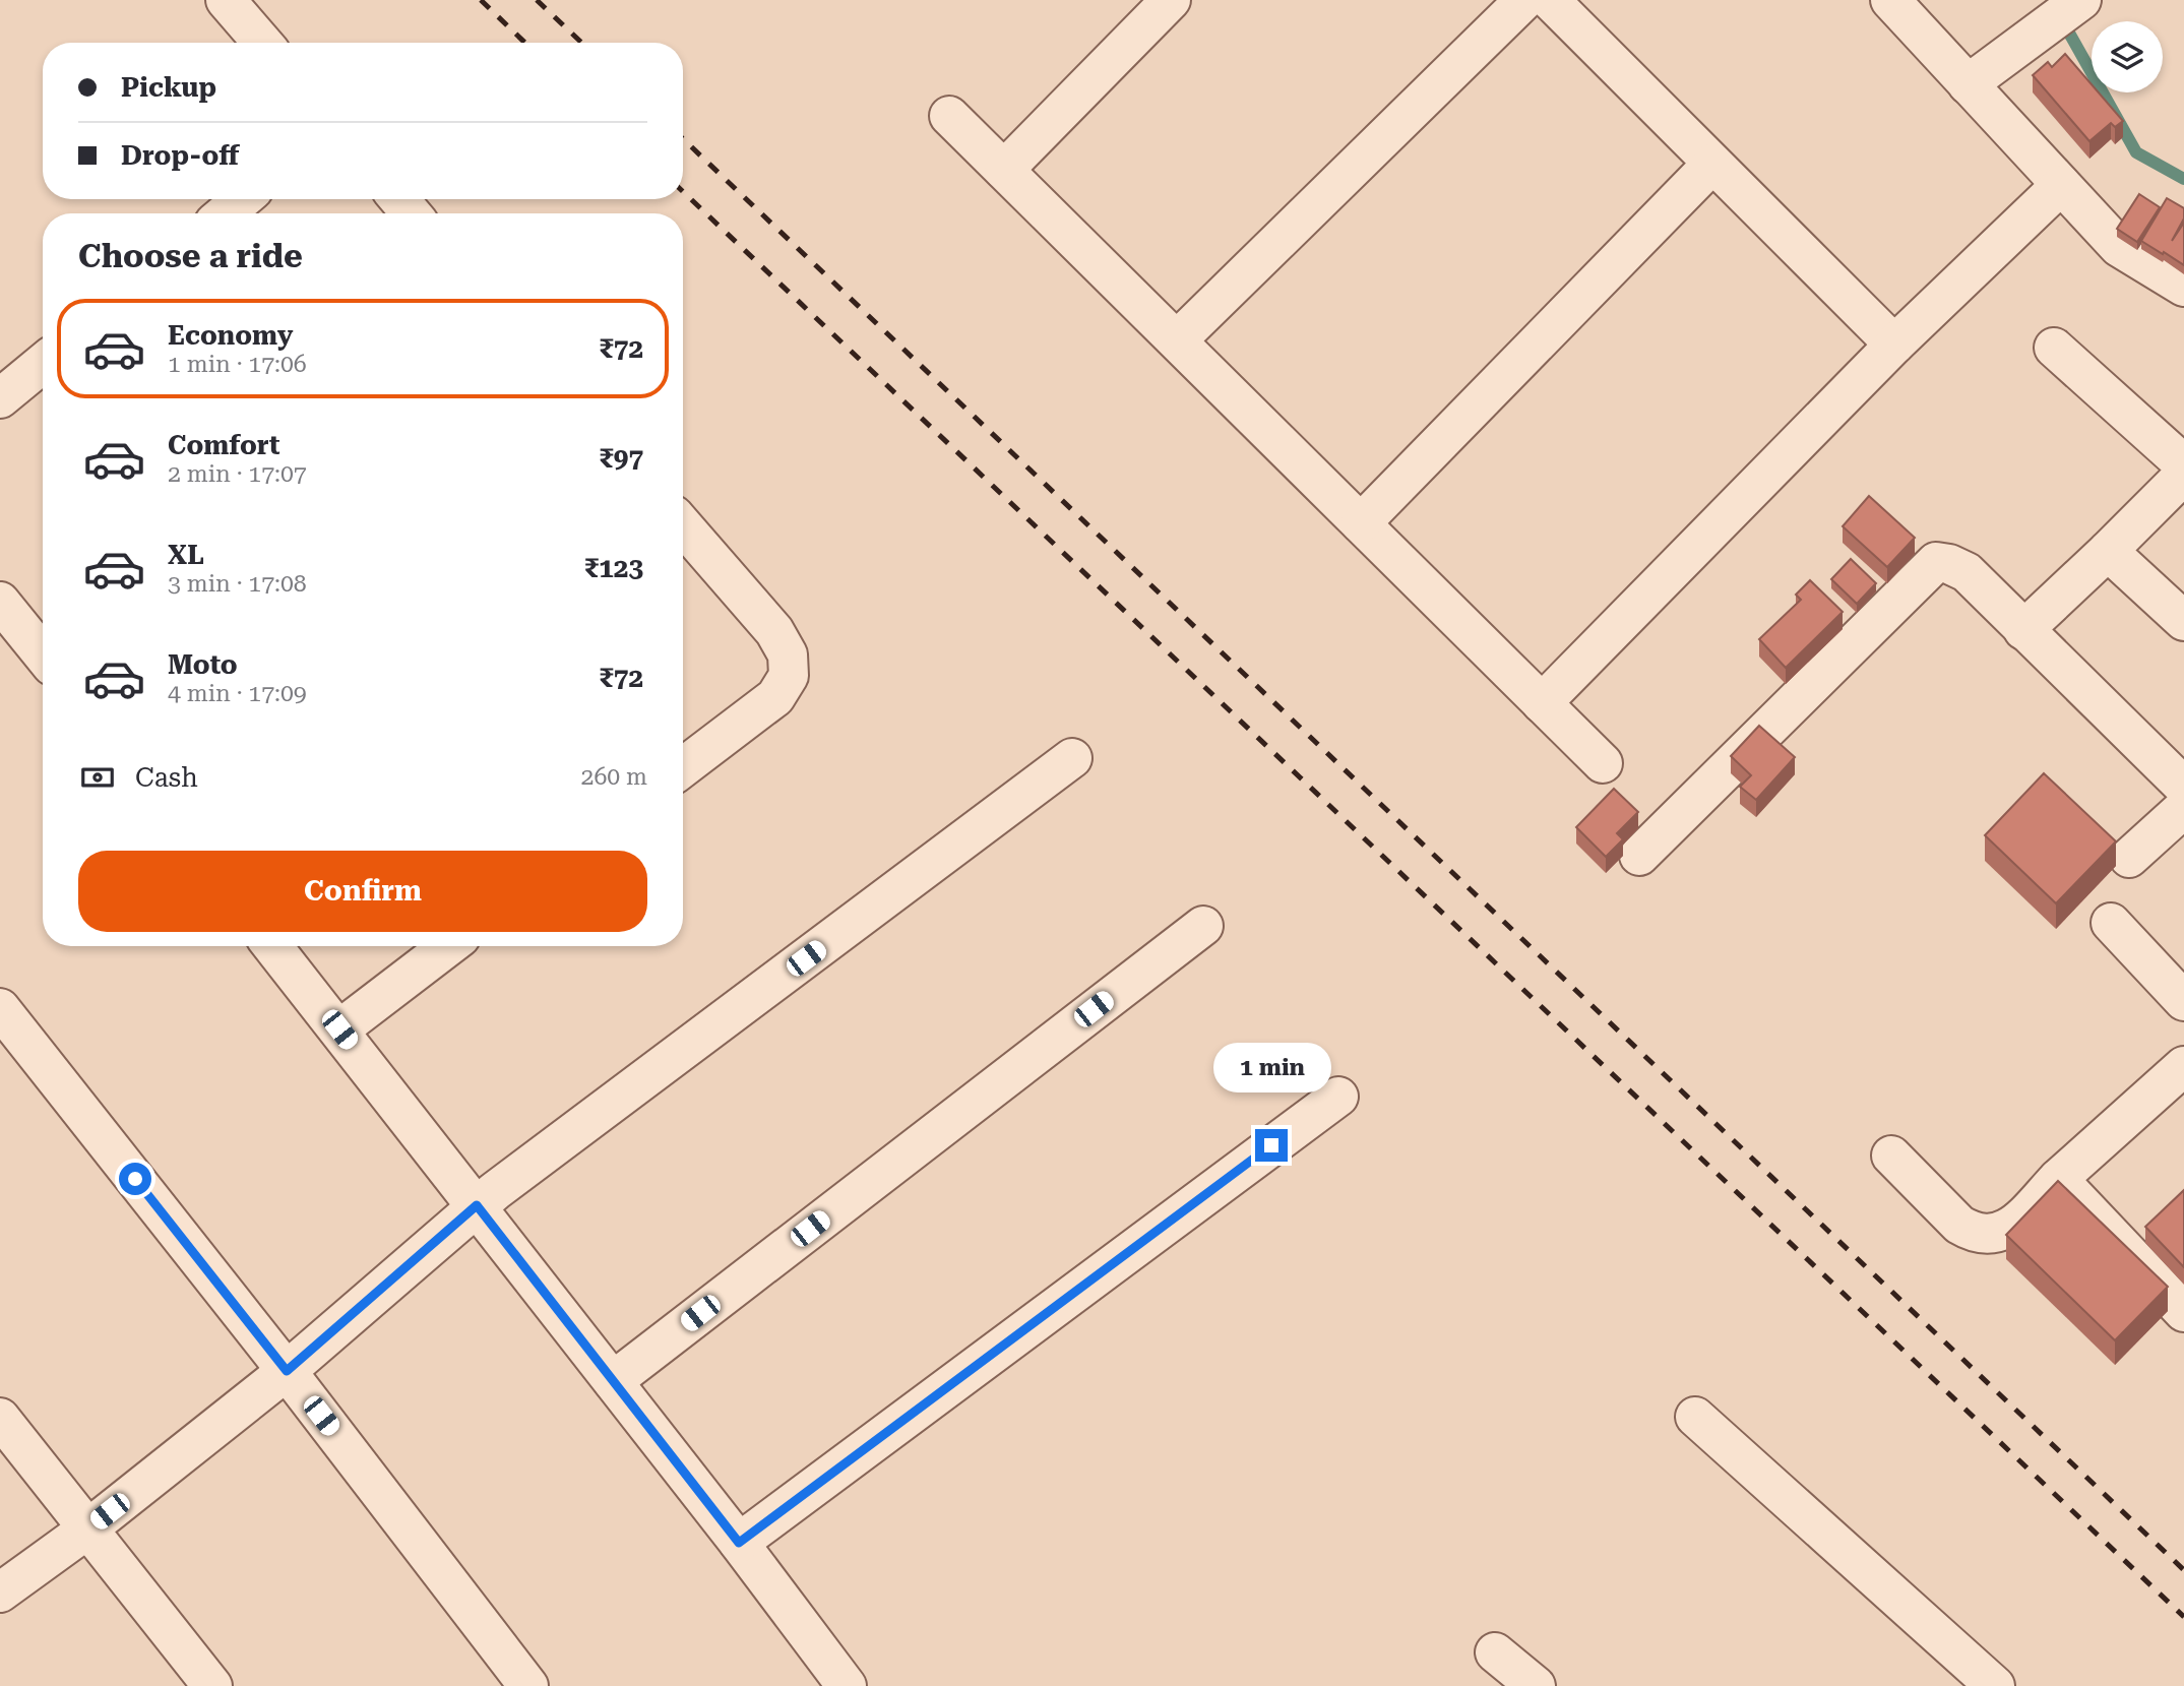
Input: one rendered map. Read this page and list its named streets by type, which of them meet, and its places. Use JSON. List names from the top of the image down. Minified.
{"page":{"banner":["Pickup","Drop-off"],"heading":"Choose a ride","list":[{"name":"Economy","note":"1 min · 17:06","value":"₹72"},{"name":"Comfort","note":"2 min · 17:07","value":"₹97"},{"name":"XL","note":"3 min · 17:08","value":"₹123"},{"name":"Moto","note":"4 min · 17:09","value":"₹72"}],"pay":["Cash","260 m"],"buttons":"Confirm","bubble":"1 min"}}
